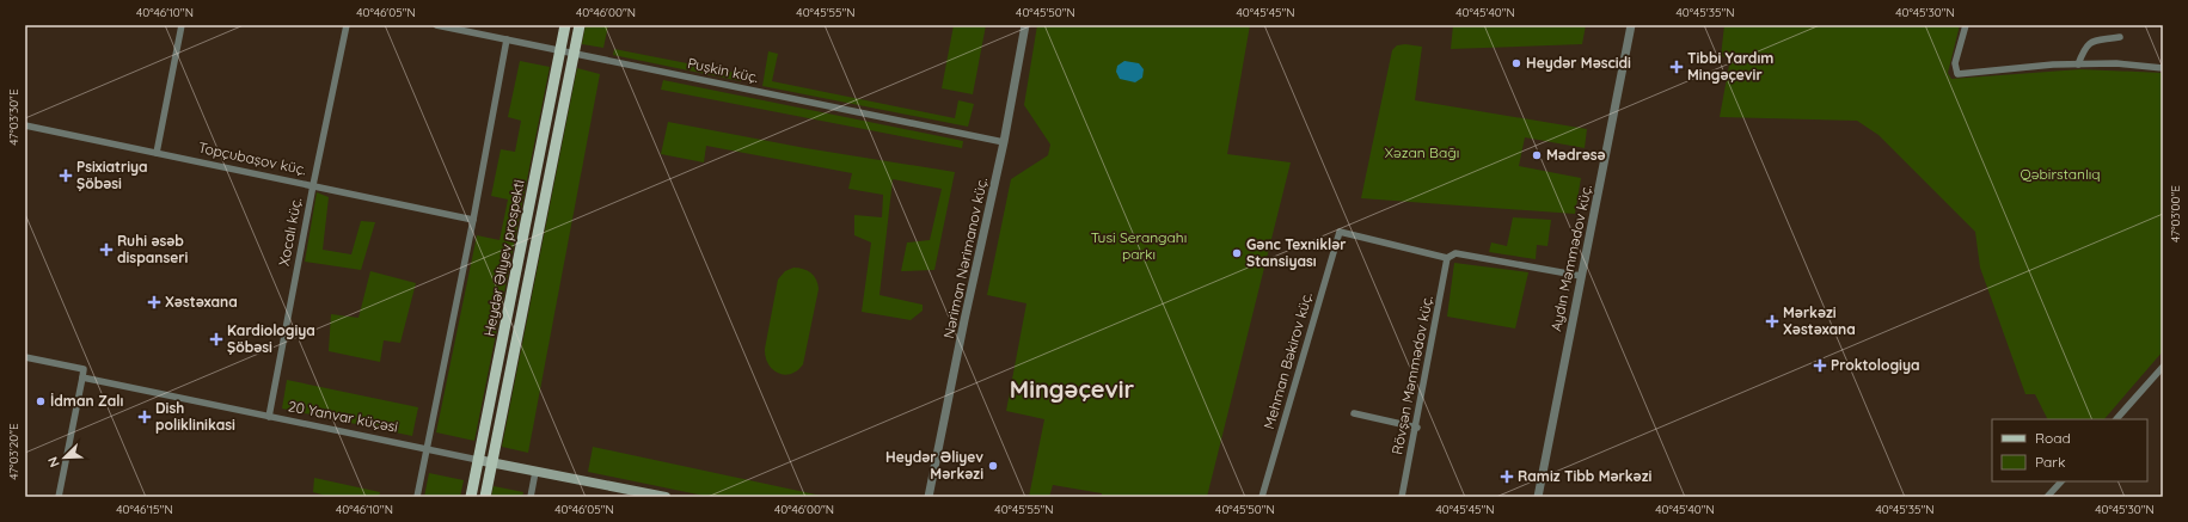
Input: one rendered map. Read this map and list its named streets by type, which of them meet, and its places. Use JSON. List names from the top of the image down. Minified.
{"streets":{"main road":["Heydər Əliyev prospekti","20 Yanvar küçəsi"],"street":["Puşkin küç.","Topçubaşov küç.","Xocalı küç.","Nəriman Nərimanov küç.","Aydın Məmmədov küç.","Mehman Bəkirov küç.","Rövşən Məmmədov küç."]},"crossings":[["Puşkin küç.","Heydər Əliyev prospekti"],["Puşkin küç.","Nəriman Nərimanov küç."],["Topçubaşov küç.","Xocalı küç."],["Xocalı küç.","20 Yanvar küçəsi"],["Heydər Əliyev prospekti","20 Yanvar küçəsi"],["Mehman Bəkirov küç.","Rövşən Məmmədov küç."]],"districts":["Mingəçevir"],"parks":["Xəzan Bağı","Qəbirstanlıq","Tusi Serangahı parkı"],"places":{"other":["Heydər Məscidi","Mədrəsə","Gənc Texniklər Stansiyası","İdman Zalı","Heydər Əliyev Mərkəzi"],"health":["Tibbi Yardım Mingəçevir","Psixiatriya Şöbəsi","Ruhi əsəb dispanseri","Xəstəxana","Mərkəzi Xəstəxana","Kardiologiya Şöbəsi","Proktologiya","Dish poliklinikasi","Ramiz Tibb Mərkəzi"]},"legend":["Road","Park"],"north":"bottom left","coordinates":["40°46'10\"N","40°46'05\"N","40°46'00\"N","40°45'55\"N","40°45'50\"N","40°45'45\"N","40°45'40\"N","40°45'35\"N","40°45'30\"N","47°03'30\"E","47°03'00\"E","47°03'20\"E","40°46'15\"N"]}
